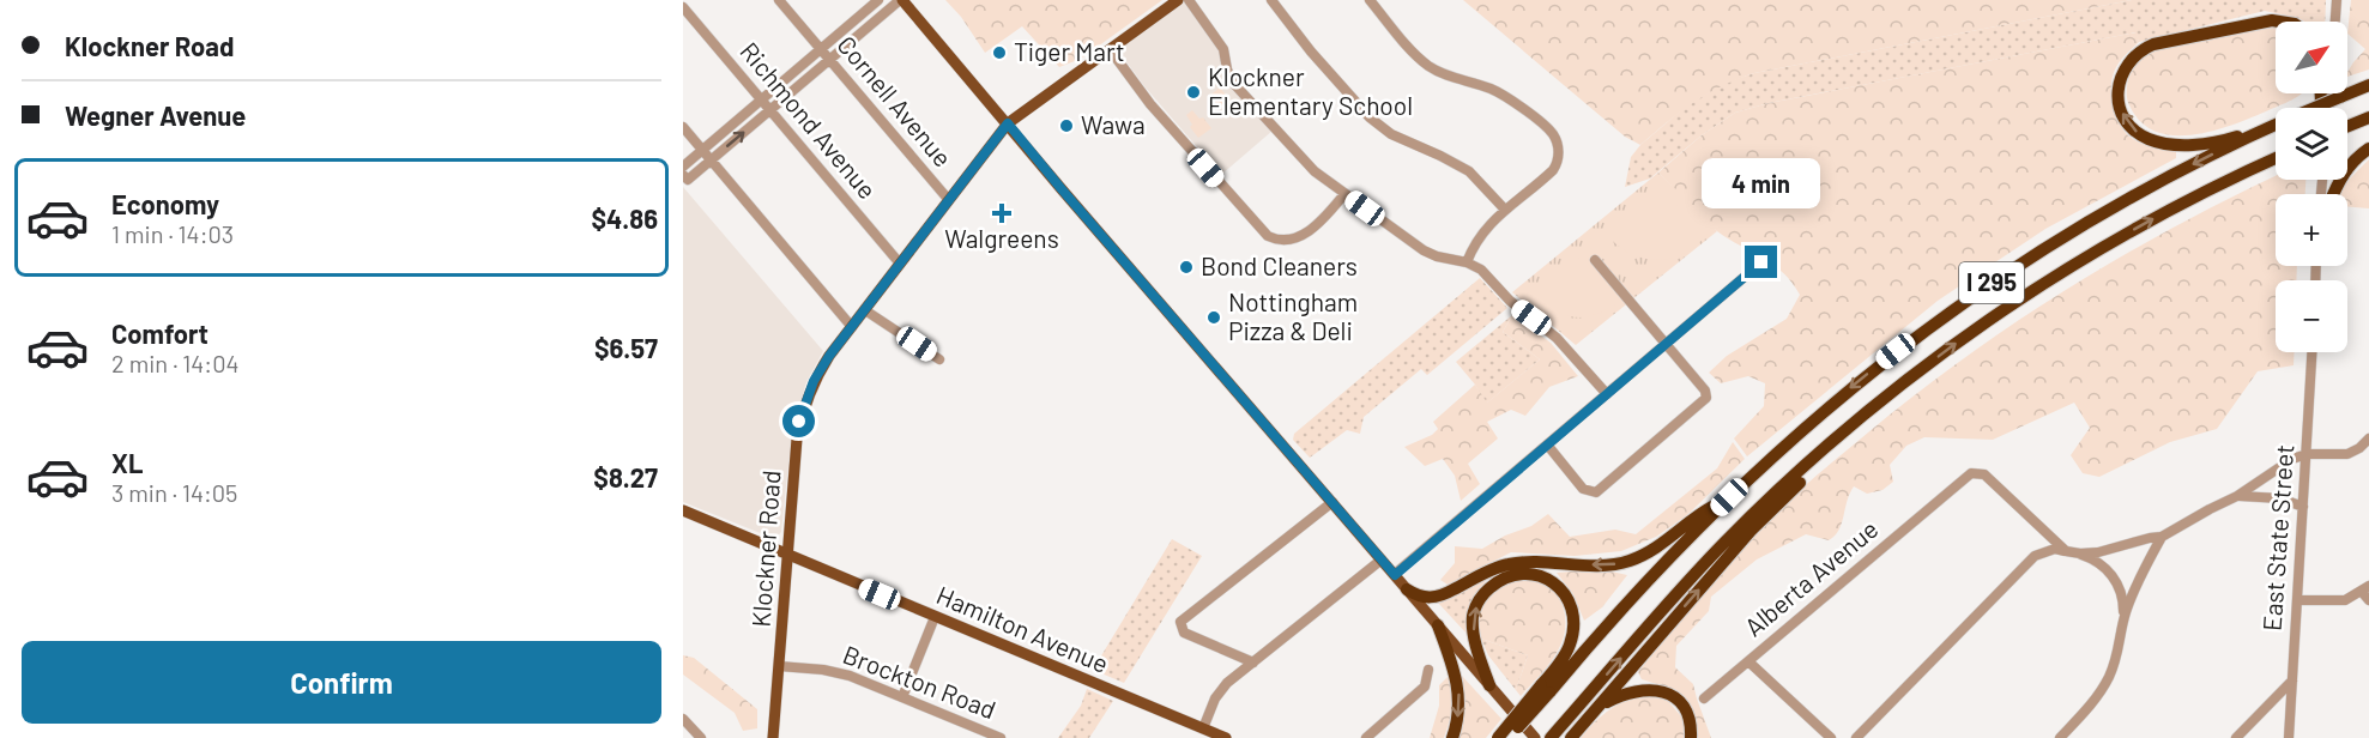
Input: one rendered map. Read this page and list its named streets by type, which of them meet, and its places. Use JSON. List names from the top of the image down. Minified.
{"streets":{"highway":["I 295"],"main road":["Klockner Road","Hamilton Avenue"],"street":["Cornell Avenue","Richmond Avenue","East State Street","Alberta Avenue","Brockton Road"]},"crossings":[["Cornell Avenue","Klockner Road"],["Richmond Avenue","Klockner Road"],["Klockner Road","Hamilton Avenue"],["Klockner Road","Brockton Road"]],"places":{"other":["Tiger Mart","Klockner Elementary School","Wawa","Bond Cleaners","Nottingham Pizza & Deli"],"health":["Walgreens"]},"north":"top right","page":{"banner":["Klockner Road","Wegner Avenue"],"map_buttons":["+","−"],"list":[{"name":"Economy","note":"1 min · 14:03","value":"$4.86"},{"name":"Comfort","note":"2 min · 14:04","value":"$6.57"},{"name":"XL","note":"3 min · 14:05","value":"$8.27"}],"bubble":"4 min","buttons":"Confirm"}}
